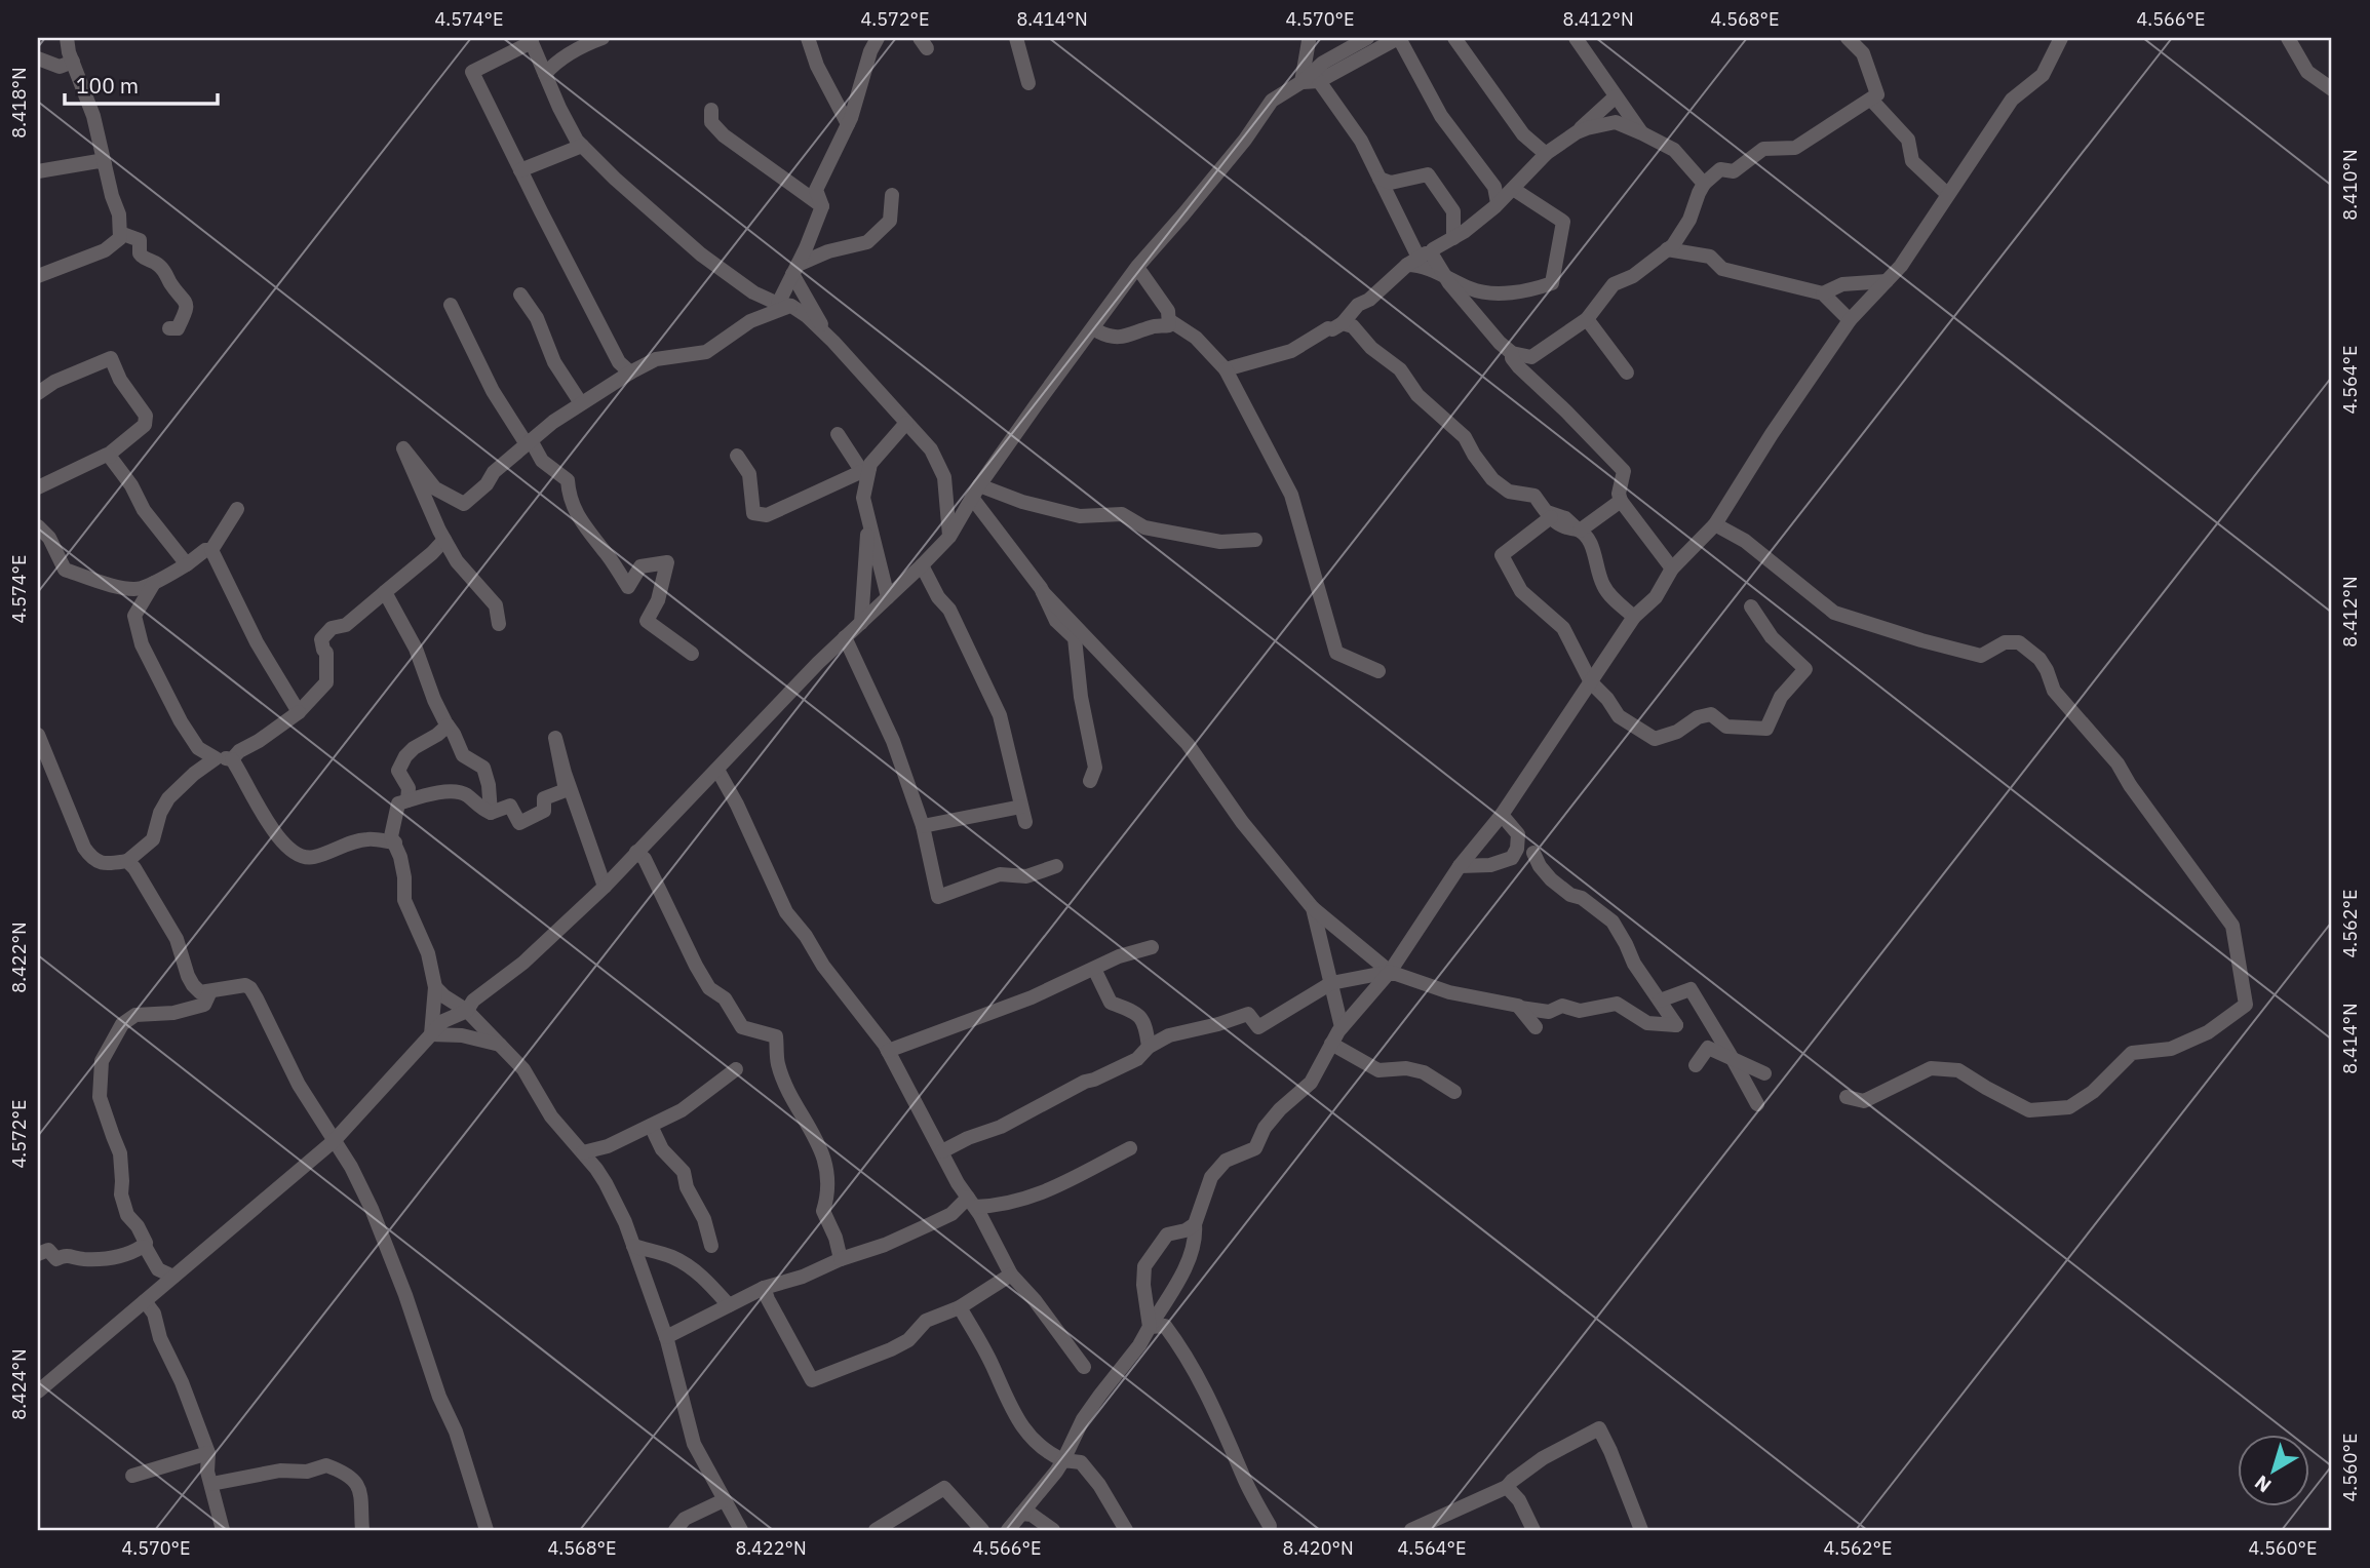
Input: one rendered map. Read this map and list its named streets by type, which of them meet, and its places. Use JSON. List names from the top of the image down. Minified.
{"scale_bar":"100 m","north":"bottom left","coordinates":["4.574°E","4.572°E","8.414°N","4.570°E","8.412°N","4.568°E","4.566°E","8.418°N","8.410°N","4.564°E","4.562°E","8.422°N","8.424°N","4.560°E","8.420°N"]}
